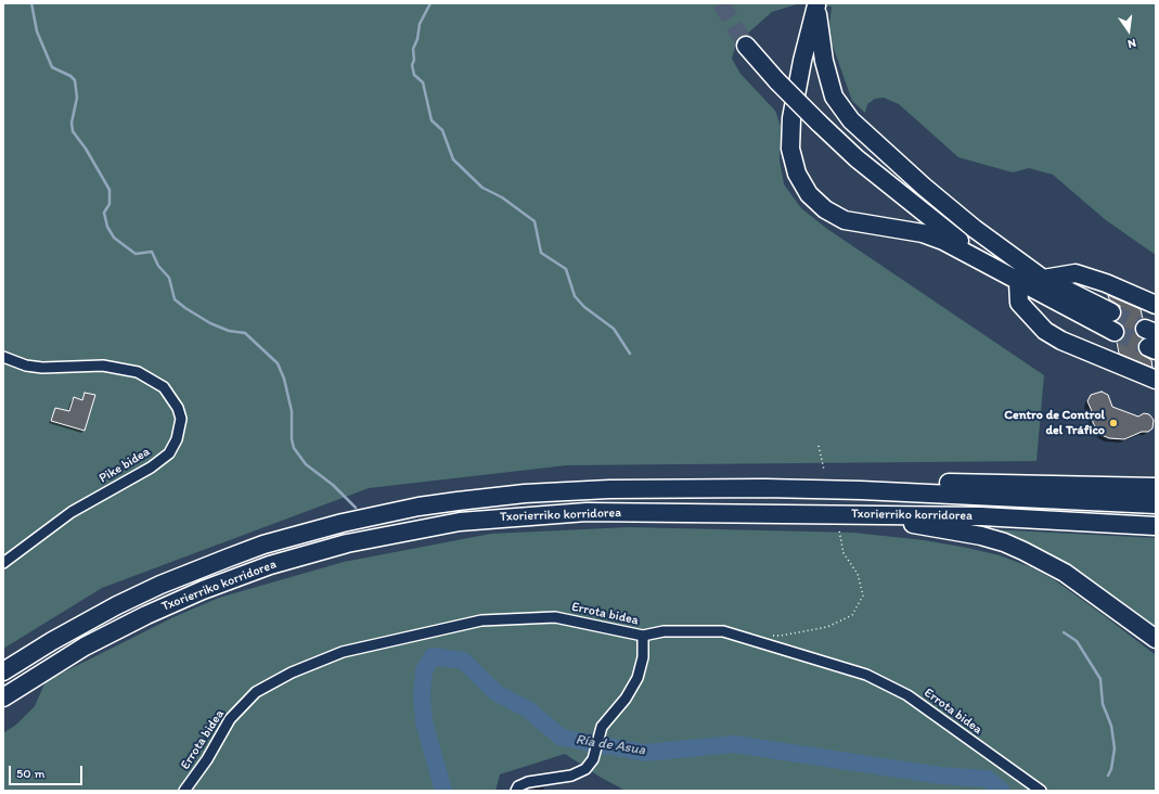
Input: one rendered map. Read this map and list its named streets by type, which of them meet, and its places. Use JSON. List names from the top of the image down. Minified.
{"streets":{"highway":["Txorierriko korridorea"],"street":["Pike bidea","Errota bidea"]},"water":["Ría de Asua"],"places":["Centro de Control del Tráfico"],"scale_bar":"50 m","north":"bottom"}
